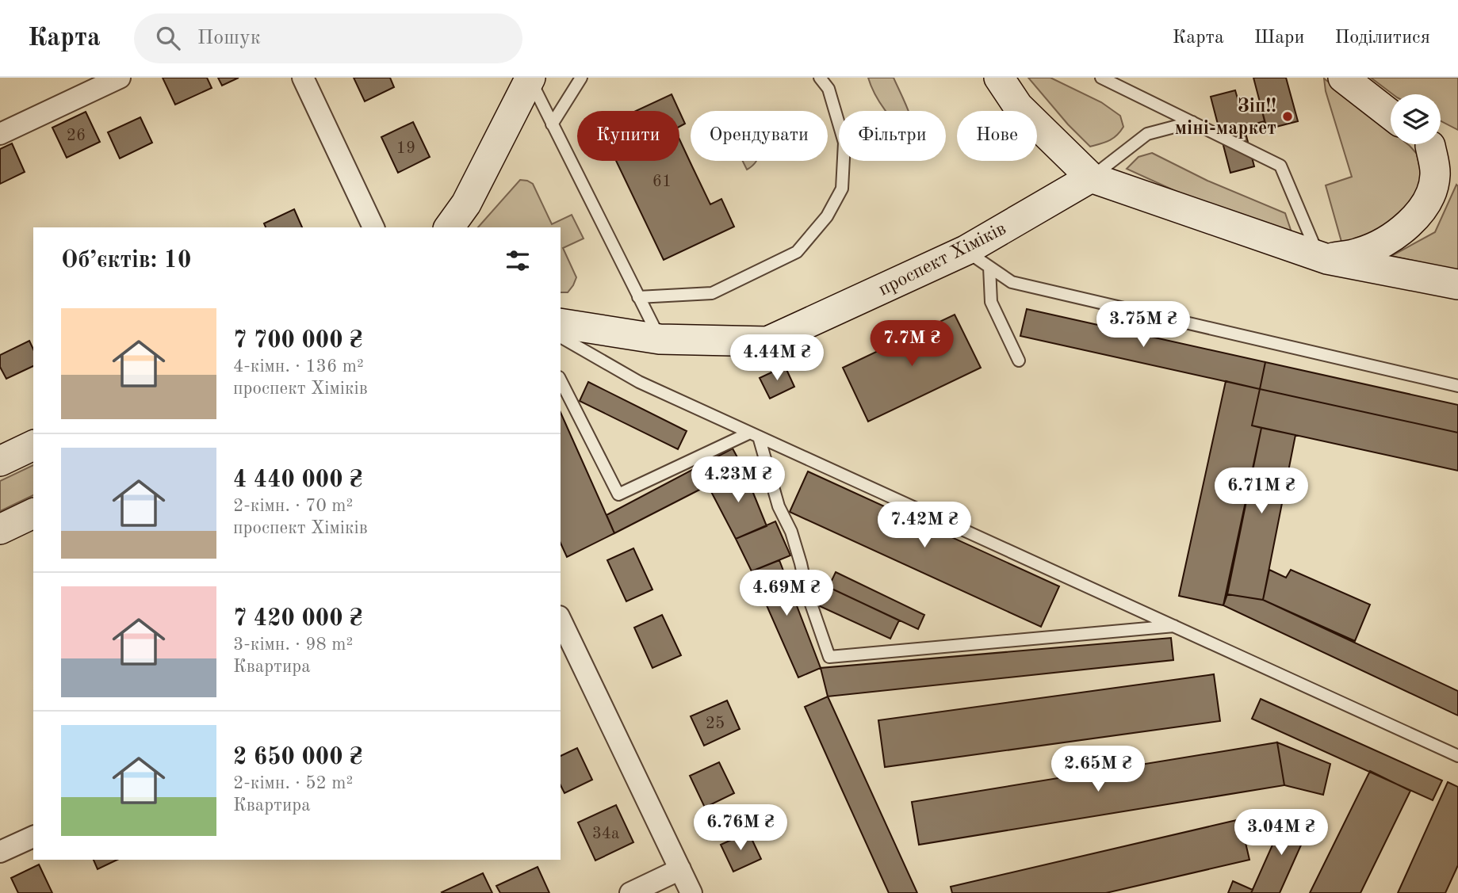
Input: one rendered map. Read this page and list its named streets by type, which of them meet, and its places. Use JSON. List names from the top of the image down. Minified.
{"streets":{"main road":["проспект Хіміків"]},"places":["Зіп!! міні-маркет"],"house_numbers":["26","19","61","25","34а"],"page":{"header":"Карта","search":"Пошук","nav":["Карта","Шари","Поділитися"],"chip":["Купити","Орендувати","Фільтри","Нове"],"heading":"Об’єктів: 10","list":[{"name":"7 700 000 ₴","note":"4-кімн. · 136 m² · проспект Хіміків"},{"name":"4 440 000 ₴","note":"2-кімн. · 70 m² · проспект Хіміків"},{"name":"7 420 000 ₴","note":"3-кімн. · 98 m² · Квартира"},{"name":"2 650 000 ₴","note":"2-кімн. · 52 m² · Квартира"}],"price":["3.75M ₴","7.7M ₴","4.44M ₴","4.23M ₴","6.71M ₴","7.42M ₴","4.69M ₴","2.65M ₴","6.76M ₴","3.04M ₴"]}}
